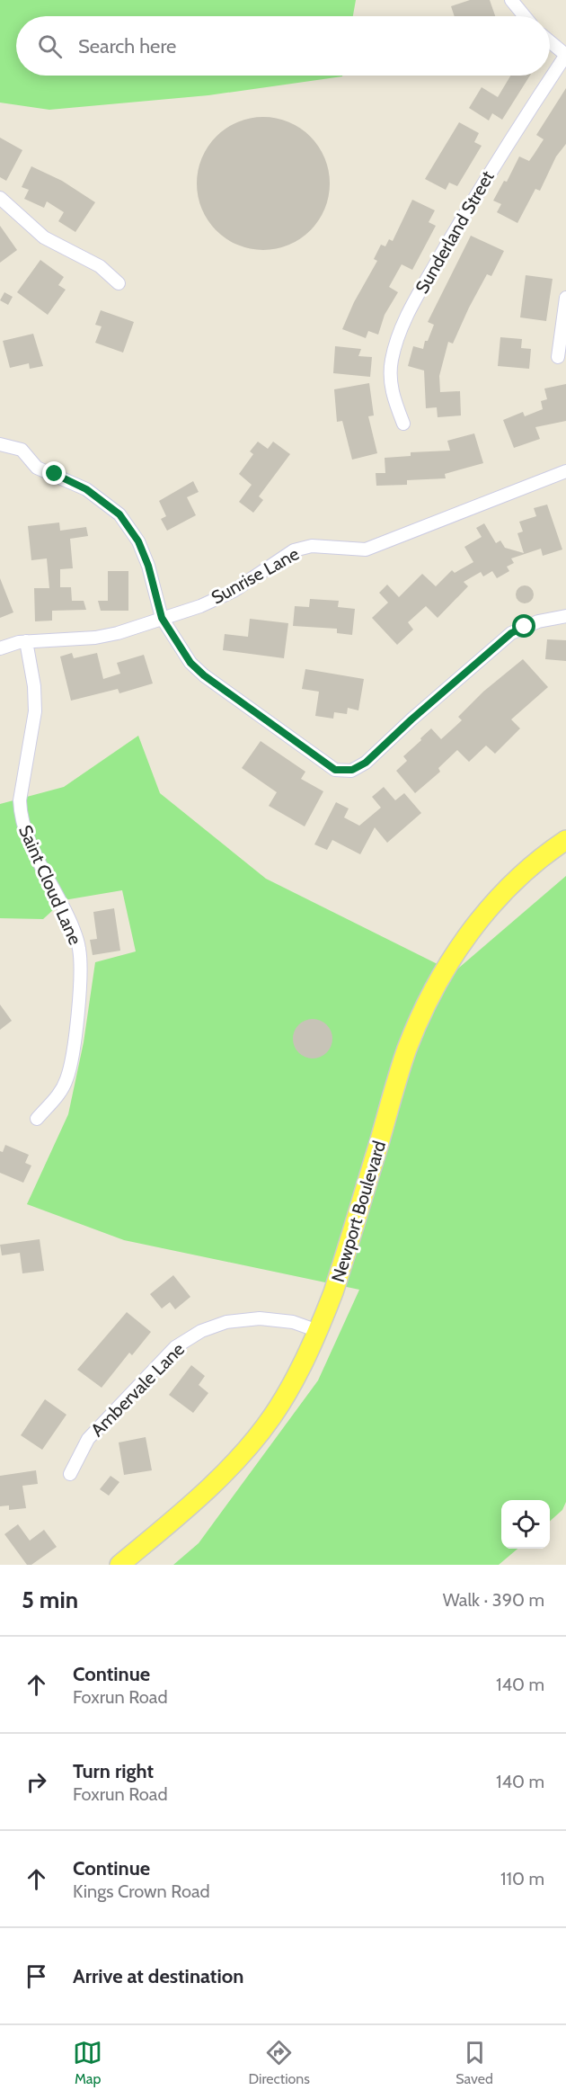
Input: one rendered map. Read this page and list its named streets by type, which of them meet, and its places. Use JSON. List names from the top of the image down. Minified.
{"streets":{"main road":["Newport Boulevard"],"street":["Sunderland Street","Sunrise Lane","Saint Cloud Lane","Ambervale Lane"]},"crossings":[["Sunrise Lane","Saint Cloud Lane"],["Newport Boulevard","Ambervale Lane"]],"page":{"search":"Search here","heading":["5 min","Walk · 390 m"],"list":[["Continue","Foxrun Road","140 m"],["Turn right","Foxrun Road","140 m"],["Continue","Kings Crown Road","110 m"],"Arrive at destination"],"nav":["Map","Directions","Saved"]}}
